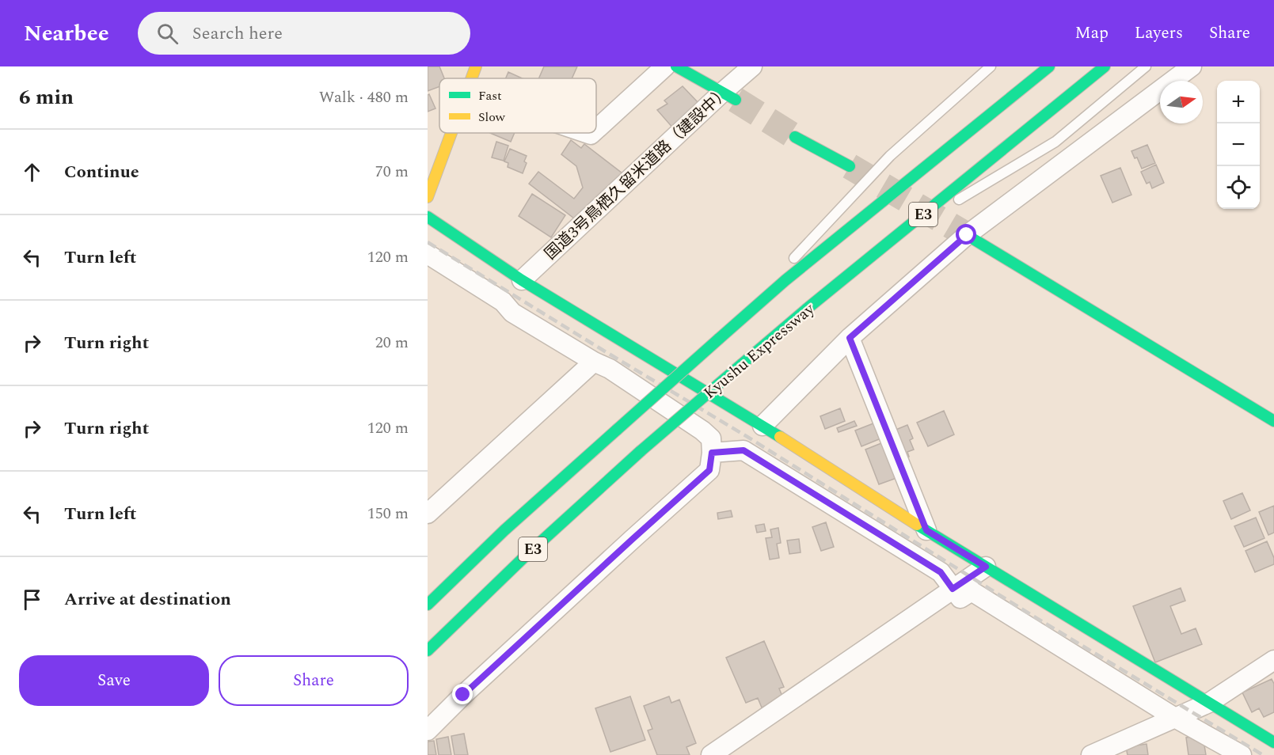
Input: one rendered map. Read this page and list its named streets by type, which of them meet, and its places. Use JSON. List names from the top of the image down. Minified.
{"streets":{"main road":["E3","Kyushu Expressway"],"street":["国道3号鳥栖久留米道路（建設中）"]},"legend":["Fast","Slow"],"north":"right","page":{"header":"Nearbee","search":"Search here","nav":["Map","Layers","Share"],"heading":["6 min","Walk · 480 m"],"map_buttons":["+","−"],"list":[["Continue","70 m"],["Turn left","120 m"],["Turn right","20 m"],["Turn right","120 m"],["Turn left","150 m"],"Arrive at destination"],"buttons":["Save","Share"]}}
